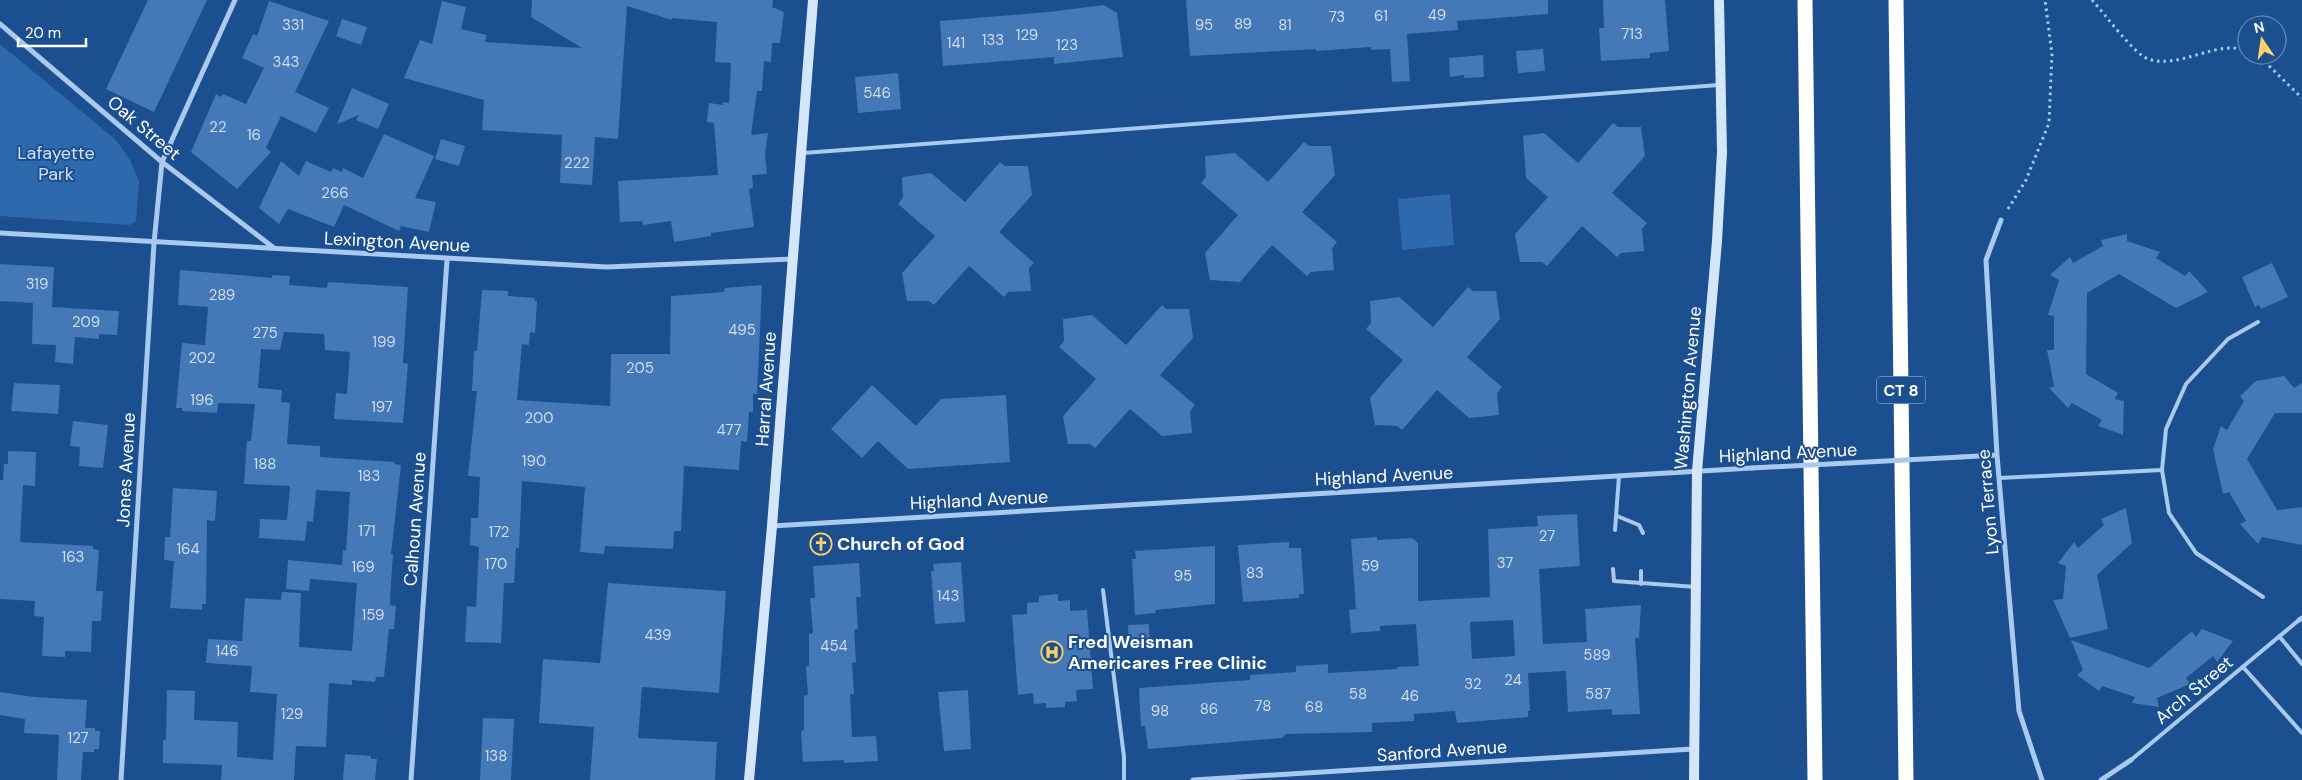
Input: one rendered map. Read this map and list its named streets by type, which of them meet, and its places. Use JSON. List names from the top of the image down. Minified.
{"streets":{"highway":["CT 8"],"main road":["Washington Avenue","Harral Avenue"],"street":["Oak Street","Lexington Avenue","Highland Avenue","Jones Avenue","Lyon Terrace","Calhoun Avenue","Arch Street","Sanford Avenue"]},"crossings":[["Oak Street","Lexington Avenue"],["Oak Street","Jones Avenue"],["Lexington Avenue","Harral Avenue"],["Lexington Avenue","Jones Avenue"],["Lexington Avenue","Calhoun Avenue"],["Washington Avenue","Highland Avenue"],["Washington Avenue","Sanford Avenue"],["Harral Avenue","Highland Avenue"],["Highland Avenue","Lyon Terrace"]],"parks":["Lafayette Park"],"places":{"church":["Church of God"],"hospital":["Fred Weisman Americares Free Clinic"]},"house_numbers":["49","61","73","89","331","95","81","713","129","133","141","123","343","546","22","16","222","266","319","289","209","495","275","199","202","205","196","197","200","477","190","188","183","171","172","27","164","163","37","170","59","169","83","95","143","159","439","454","146","589","24","32","58","587","46","78","68","86","98","129","127","138"],"scale_bar":"20 m","north":"top"}
